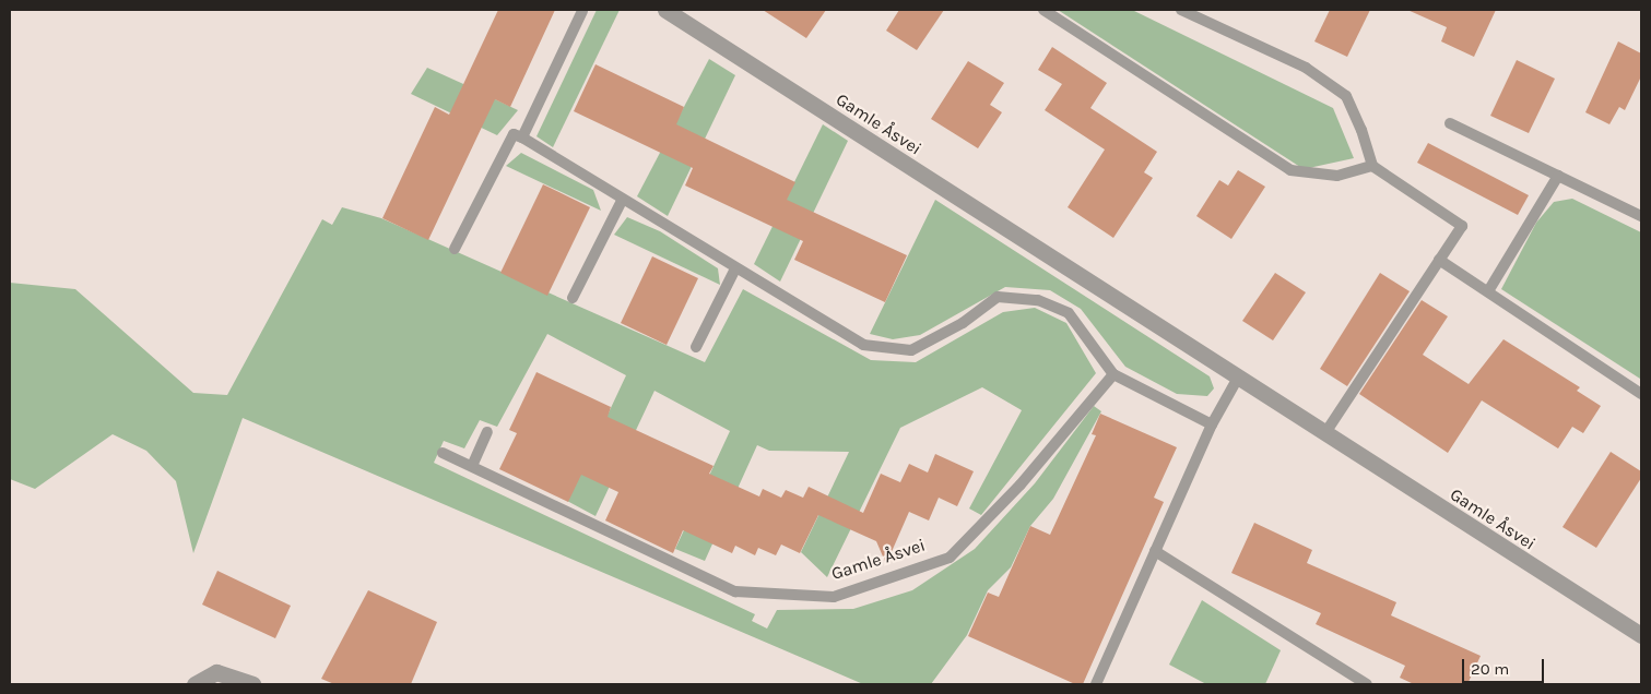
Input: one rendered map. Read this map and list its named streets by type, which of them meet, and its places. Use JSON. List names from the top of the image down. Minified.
{"streets":{"street":["Gamle Åsvei"]},"scale_bar":"20 m"}
